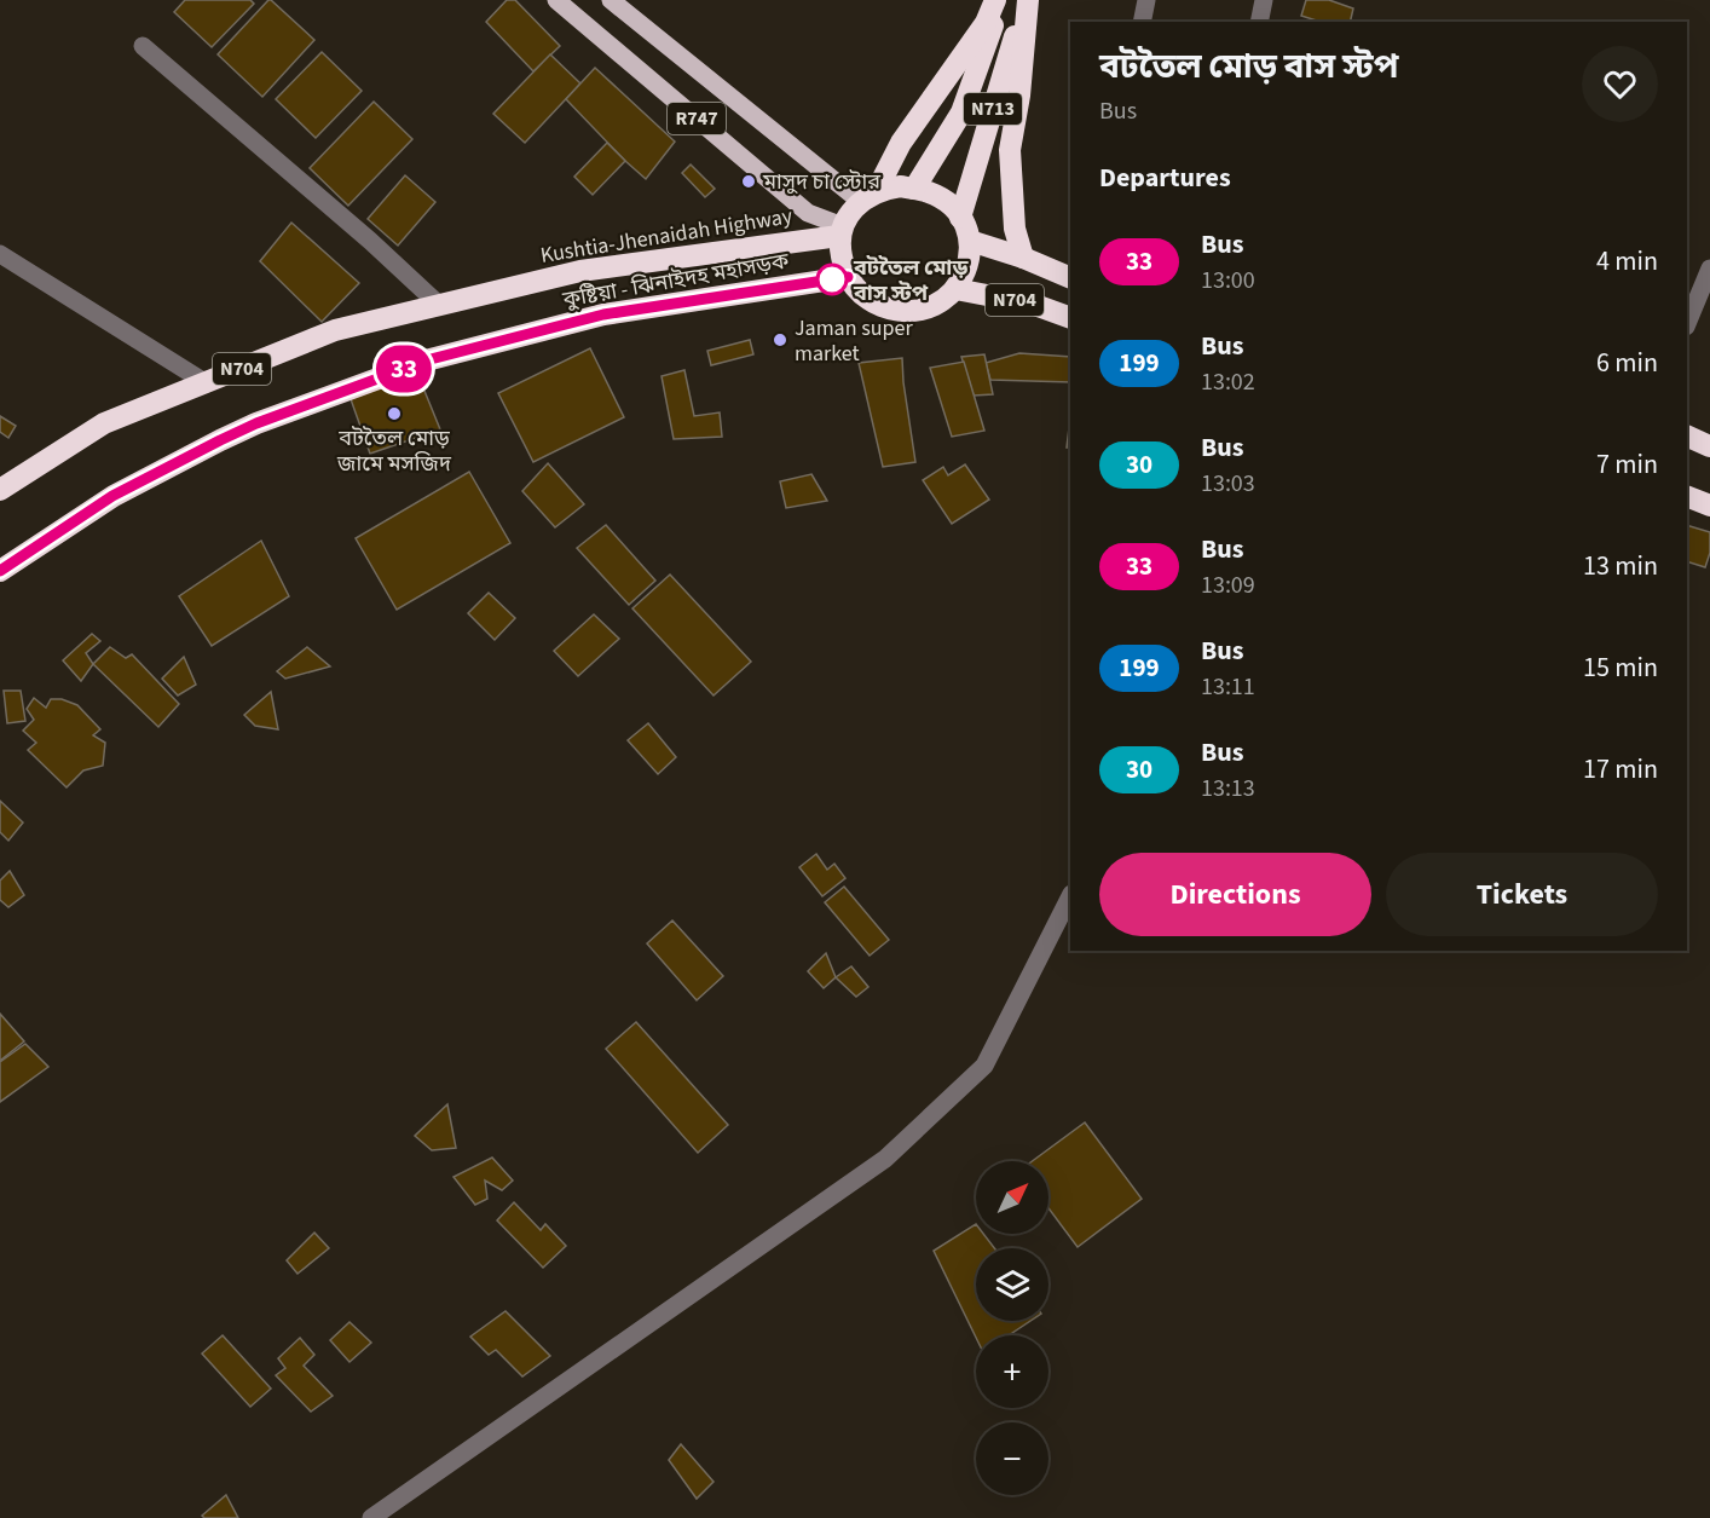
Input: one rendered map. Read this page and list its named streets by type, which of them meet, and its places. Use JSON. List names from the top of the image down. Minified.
{"streets":{"highway":["N713","Kushtia-Jhenaidah Highway","কুষ্টিয়া - ঝিনাইদহ মহাসড়ক","N704"],"main road":["R747"]},"crossings":[["N713","R747"],["N713","Kushtia-Jhenaidah Highway"],["N713","কুষ্টিয়া - ঝিনাইদহ মহাসড়ক"],["N713","N704"],["R747","Kushtia-Jhenaidah Highway"],["R747","কুষ্টিয়া - ঝিনাইদহ মহাসড়ক"],["R747","N704"],["Kushtia-Jhenaidah Highway","কুষ্টিয়া - ঝিনাইদহ মহাসড়ক"],["Kushtia-Jhenaidah Highway","N704"],["কুষ্টিয়া - ঝিনাইদহ মহাসড়ক","N704"]],"places":["মাসুদ চা স্টোর","বটতৈল মোড় বাস স্টপ","Jaman super market","বটতৈল মোড় জামে মসজিদ"],"lines":["bus line 33"],"north":"top right","page":{"on_map":"33","heading":[["বটতৈল মোড় বাস স্টপ","Bus"],"Departures"],"list":[{"mark":"33","name":"Bus","note":"13:00","value":"4 min"},{"mark":"199","name":"Bus","note":"13:02","value":"6 min"},{"mark":"30","name":"Bus","note":"13:03","value":"7 min"},{"mark":"33","name":"Bus","note":"13:09","value":"13 min"},{"mark":"199","name":"Bus","note":"13:11","value":"15 min"},{"mark":"30","name":"Bus","note":"13:13","value":"17 min"}],"buttons":["Directions","Tickets"],"map_buttons":["+","−"]}}
